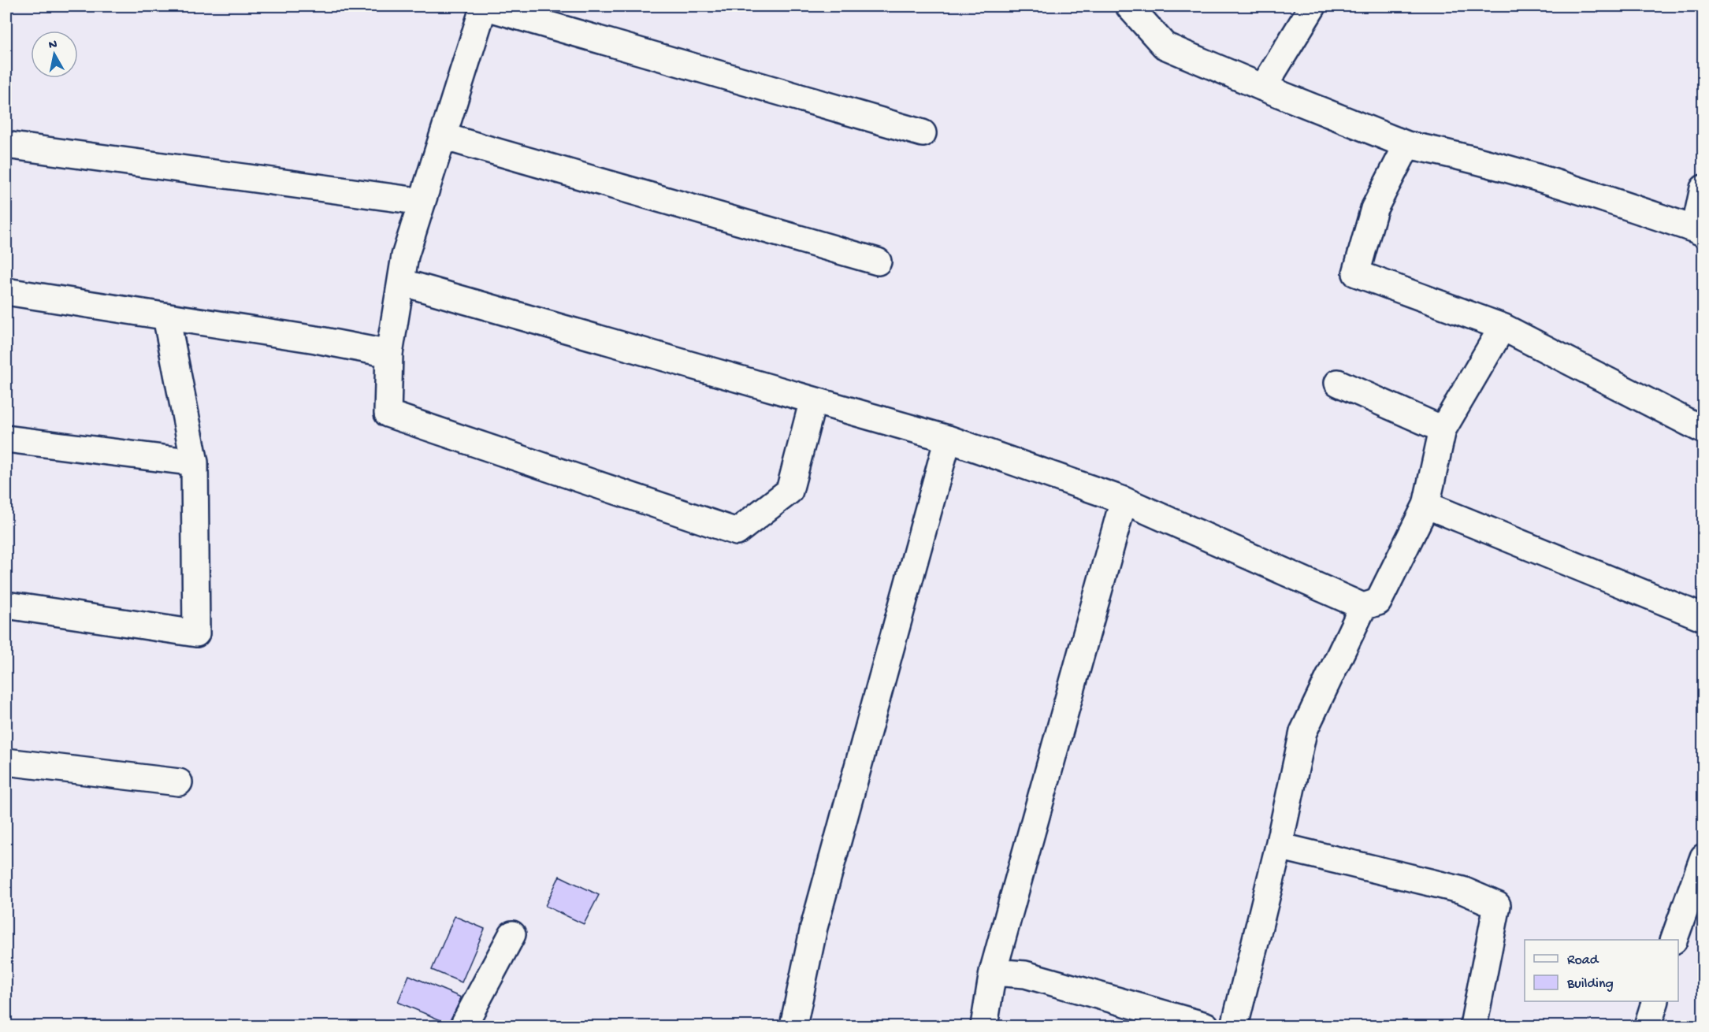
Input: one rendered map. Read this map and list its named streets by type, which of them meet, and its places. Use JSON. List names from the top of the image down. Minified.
{"legend":["Road","Building"],"north":"top"}
